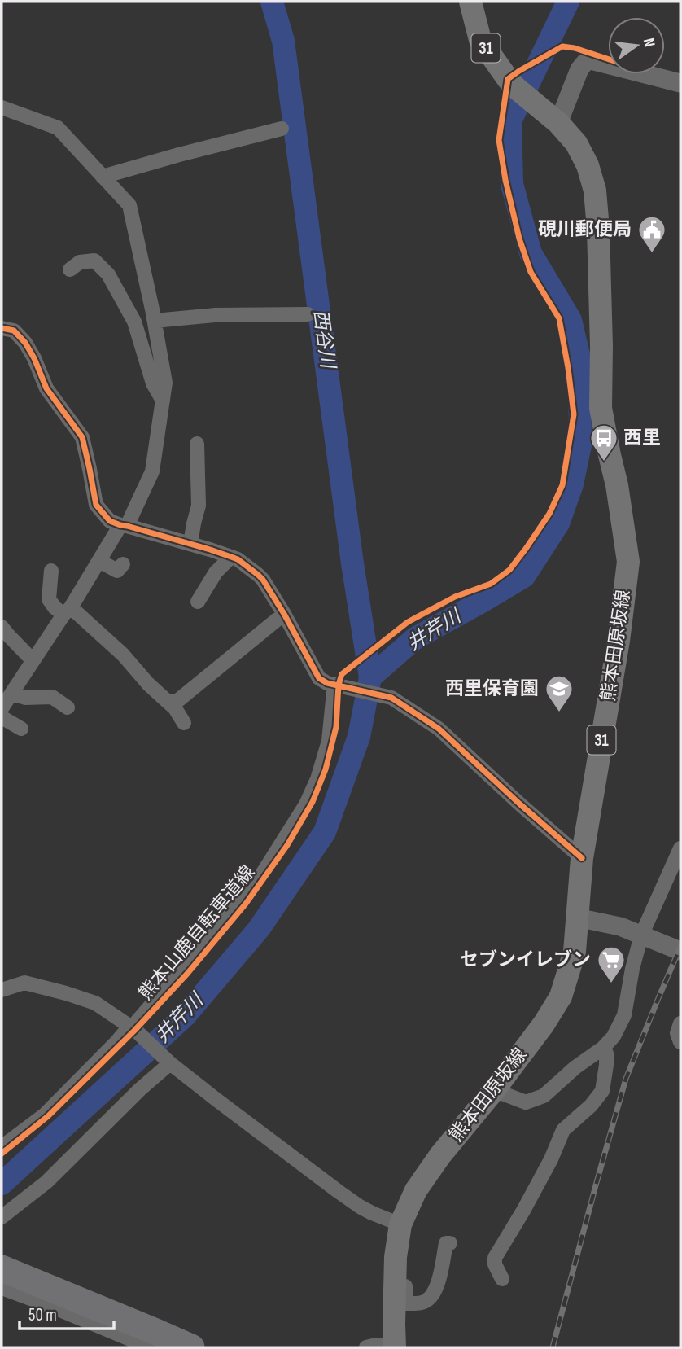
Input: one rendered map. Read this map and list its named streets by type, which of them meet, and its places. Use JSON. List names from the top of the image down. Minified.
{"streets":{"main road":["31","熊本田原坂線"],"cycle path":["熊本山鹿自転車道線"]},"water":["西谷川","井芹川"],"places":{"public building":["硯川郵便局"],"bus stop":["西里"],"school or university":["西里保育園"],"supermarket":["セブンイレブン"]},"scale_bar":"50 m","north":"right"}
